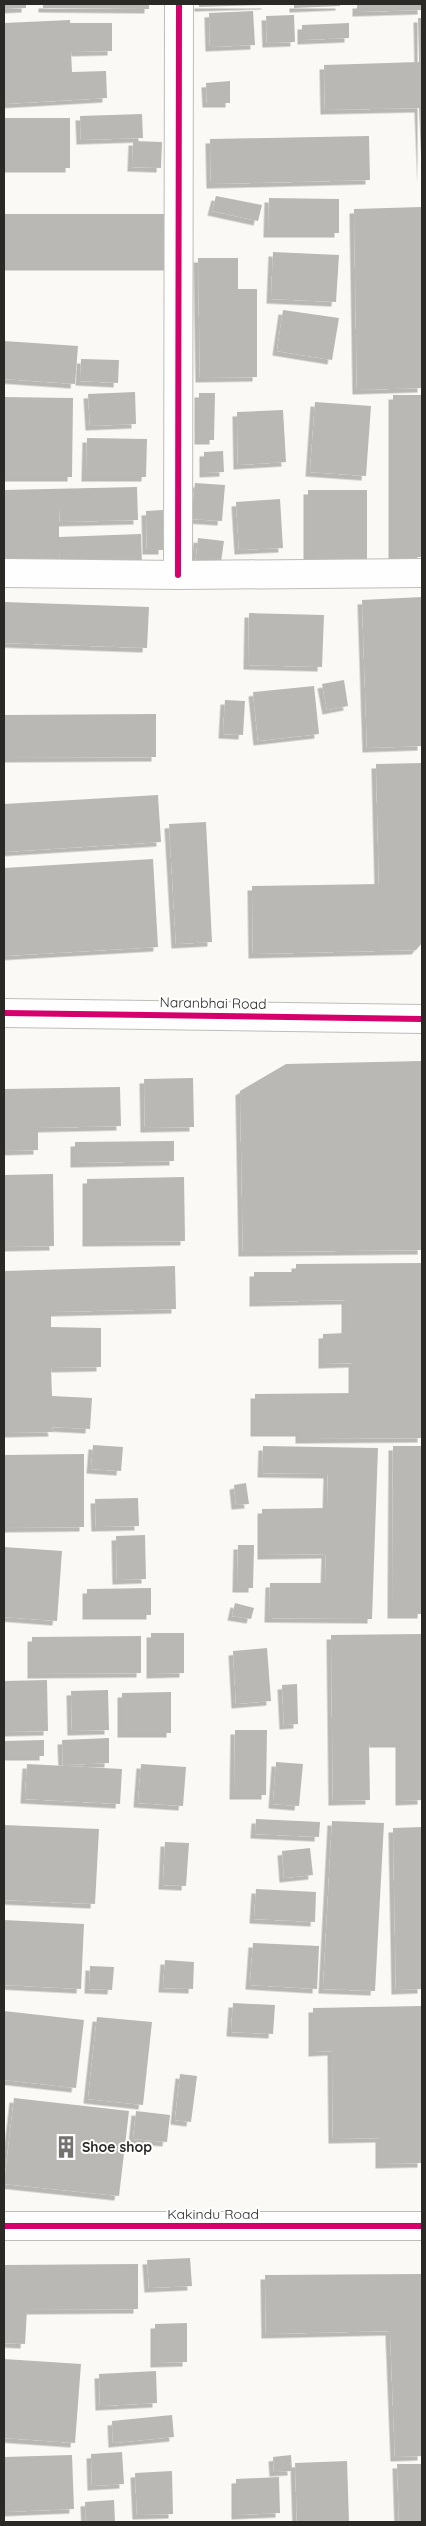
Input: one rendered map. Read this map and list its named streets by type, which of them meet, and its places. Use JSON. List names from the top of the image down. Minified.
{"streets":{"street":["Naranbhai Road","Kakindu Road"]},"places":{"building":["Shoe shop"]}}
